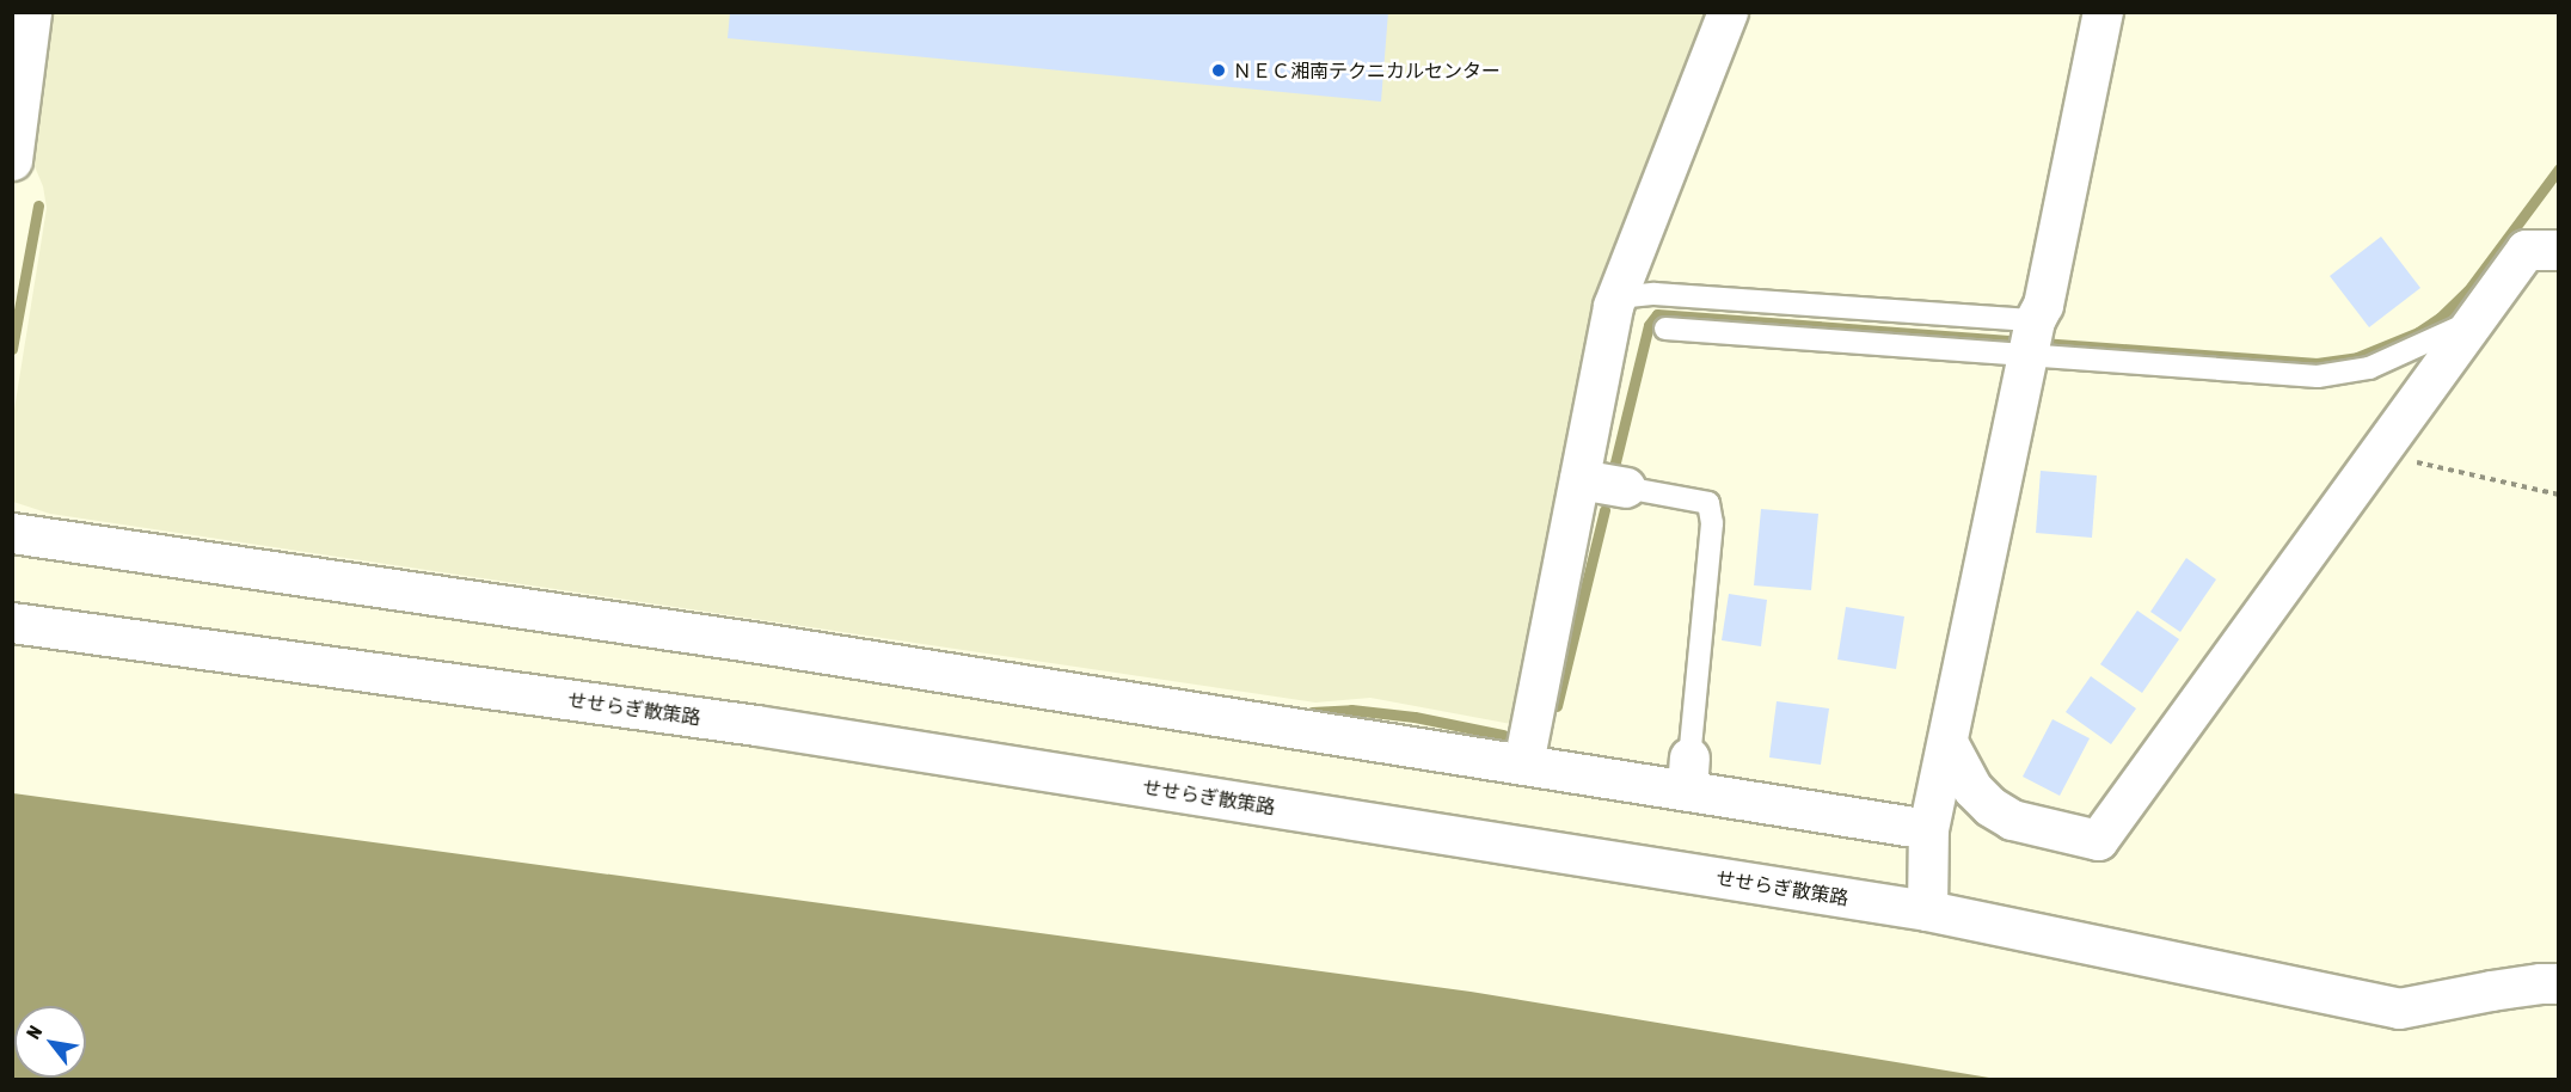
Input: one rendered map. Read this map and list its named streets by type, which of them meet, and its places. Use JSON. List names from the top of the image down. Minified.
{"streets":{"street":["せせらぎ散策路"]},"places":["ＮＥＣ湘南テクニカルセンター"],"north":"top left"}
